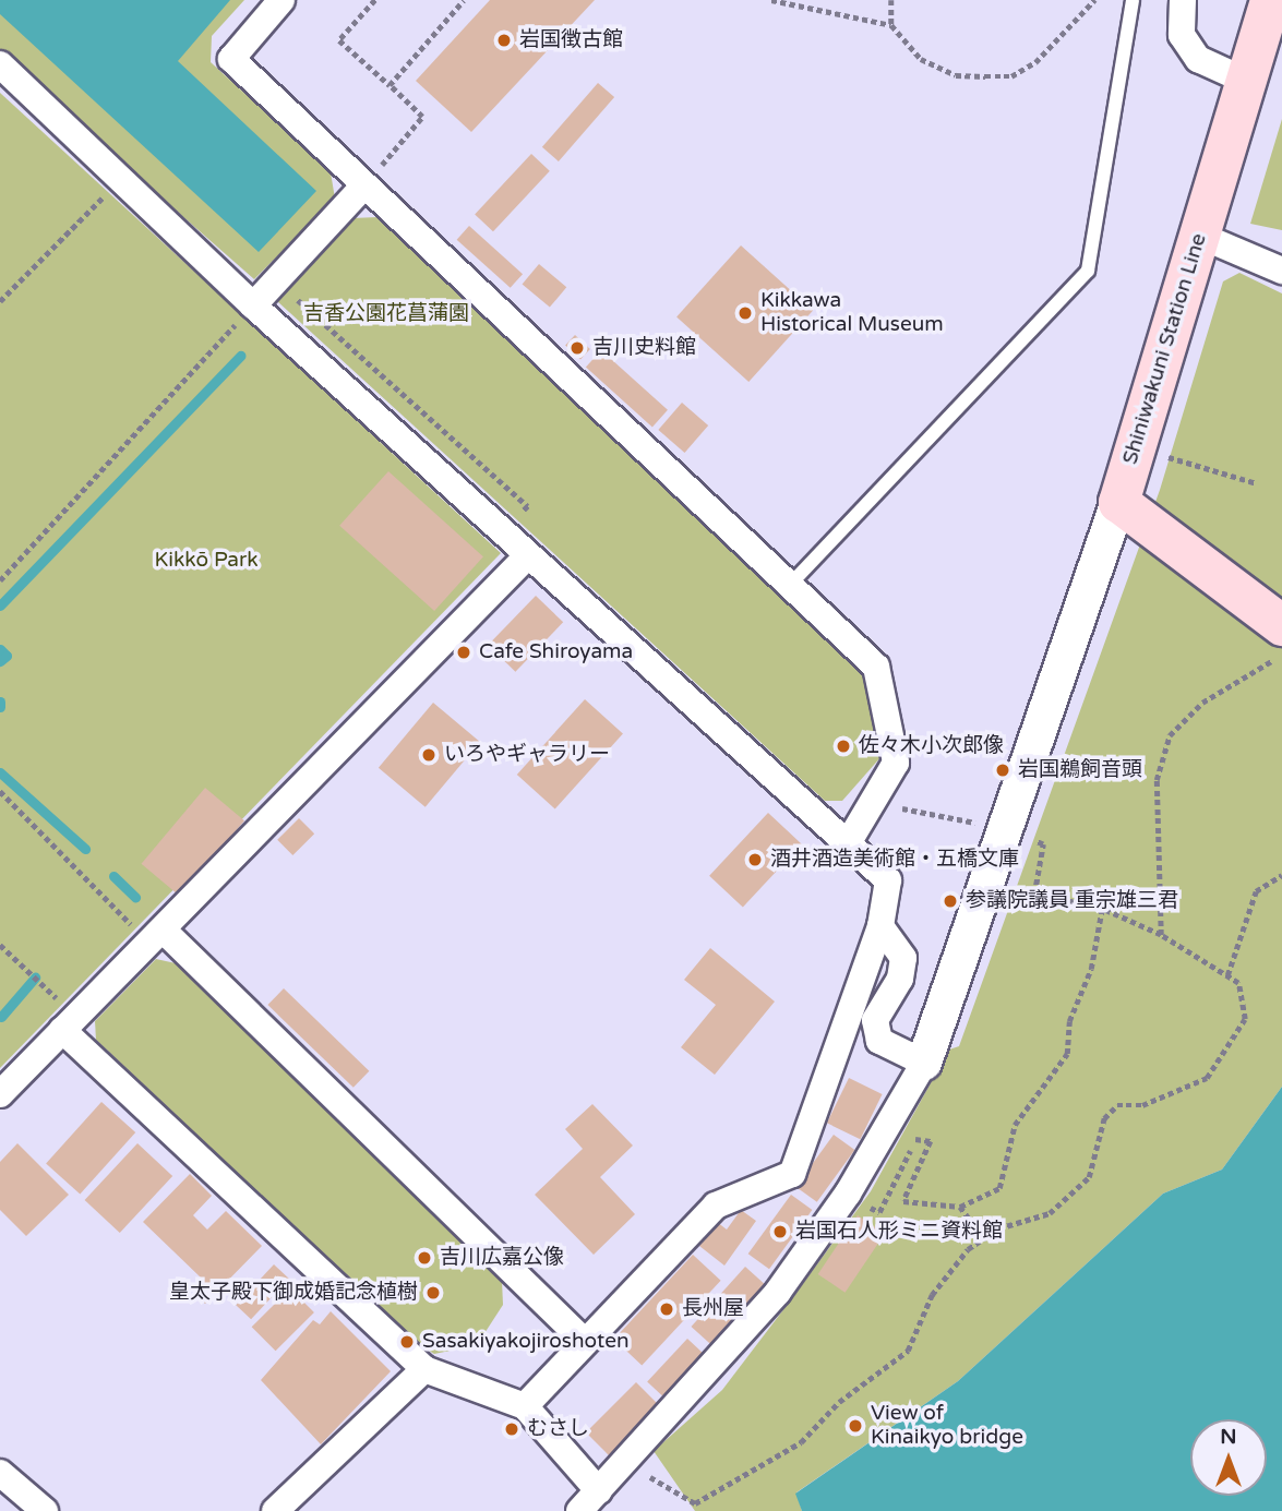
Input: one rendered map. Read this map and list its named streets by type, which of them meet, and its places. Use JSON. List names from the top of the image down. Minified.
{"streets":{"main road":["Shiniwakuni Station Line"]},"parks":["吉香公園花菖蒲園","Kikkō Park"],"places":["岩国徴古館","Kikkawa Historical Museum","吉川史料館","Cafe Shiroyama","佐々木小次郎像","いろやギャラリー","岩国鵜飼音頭","酒井酒造美術館・五橋文庫","参議院議員 重宗雄三君","岩国石人形ミニ資料館","吉川広嘉公像","皇太子殿下御成婚記念植樹","長州屋","Sasakiyakojiroshoten","View of Kinaikyo bridge","むさし"],"north":"top"}
